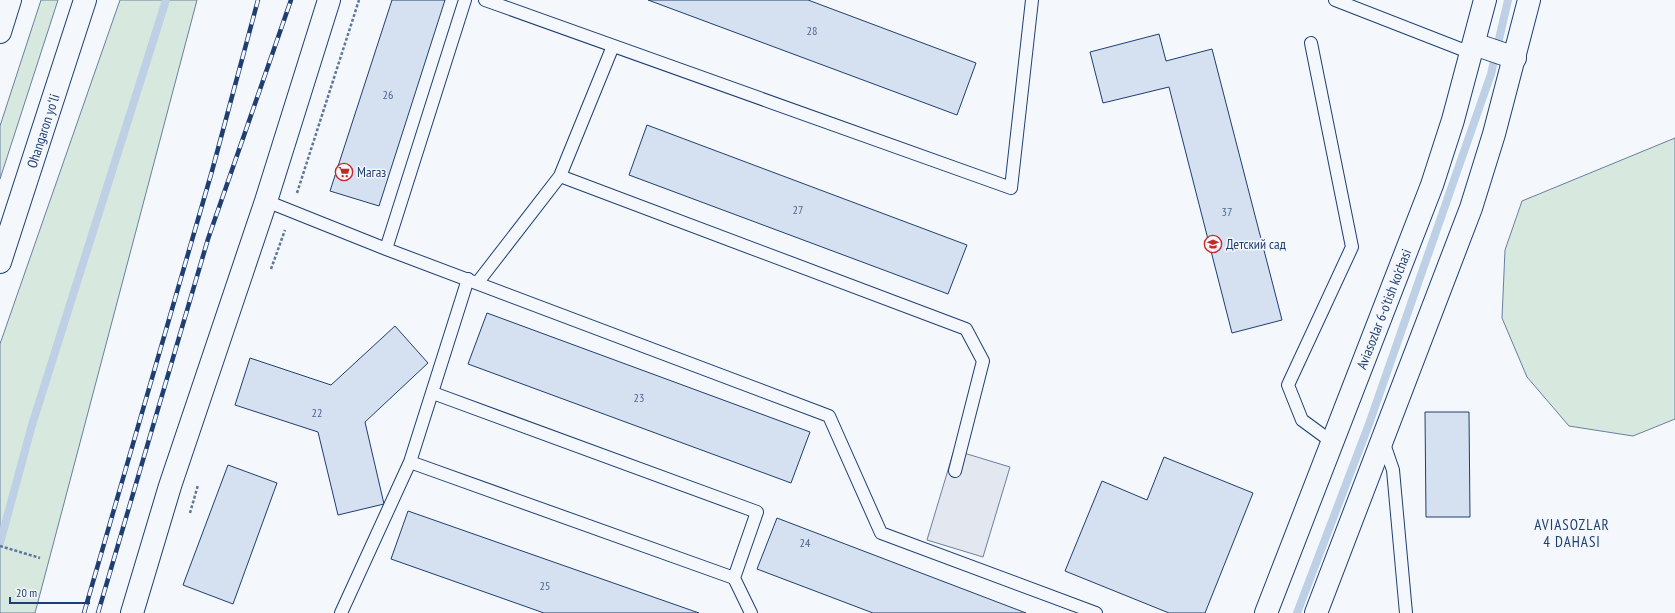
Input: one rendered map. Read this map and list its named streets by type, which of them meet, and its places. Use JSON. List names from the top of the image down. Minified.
{"streets":{"main road":["Ohangaron yoʻli","Aviasozlar 6-o'tish ko'chasi"]},"districts":["AVIASOZLAR 4 DAHASI"],"places":{"supermarket":["Магаз"],"school or university":["Детский сад"]},"house_numbers":["28","26","27","37","23","22","24","25"],"scale_bar":"20 m"}
